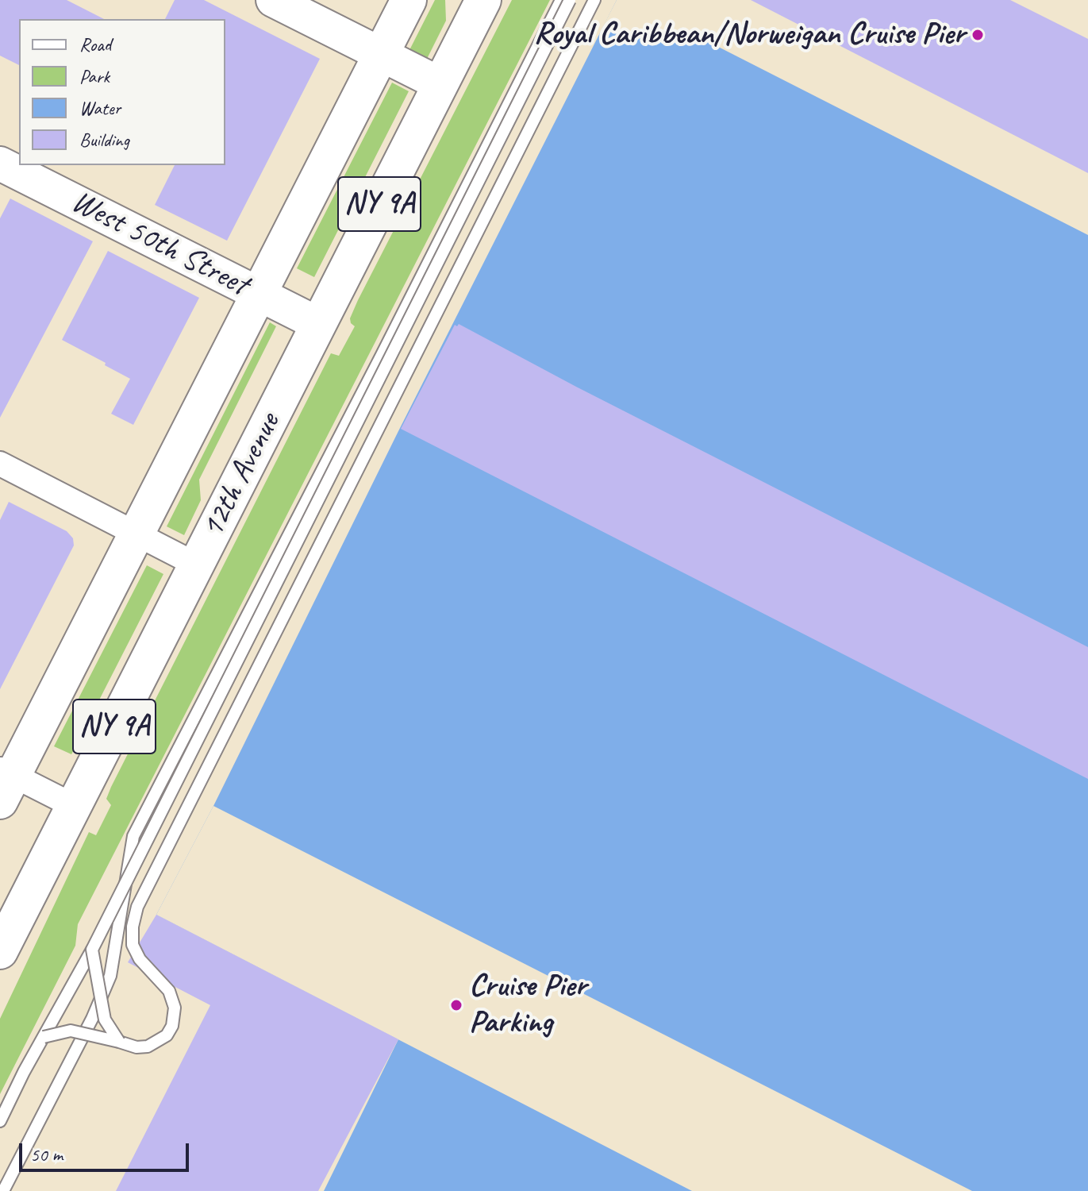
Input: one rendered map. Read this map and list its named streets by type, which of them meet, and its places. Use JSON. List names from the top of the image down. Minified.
{"streets":{"highway":["NY 9A","12th Avenue"],"main road":["West 50th Street"]},"crossings":[["NY 9A","West 50th Street"],["West 50th Street","12th Avenue"]],"places":["Royal Caribbean/Norweigan Cruise Pier","Cruise Pier Parking"],"legend":["Road","Park","Water","Building"],"scale_bar":"50 m"}
